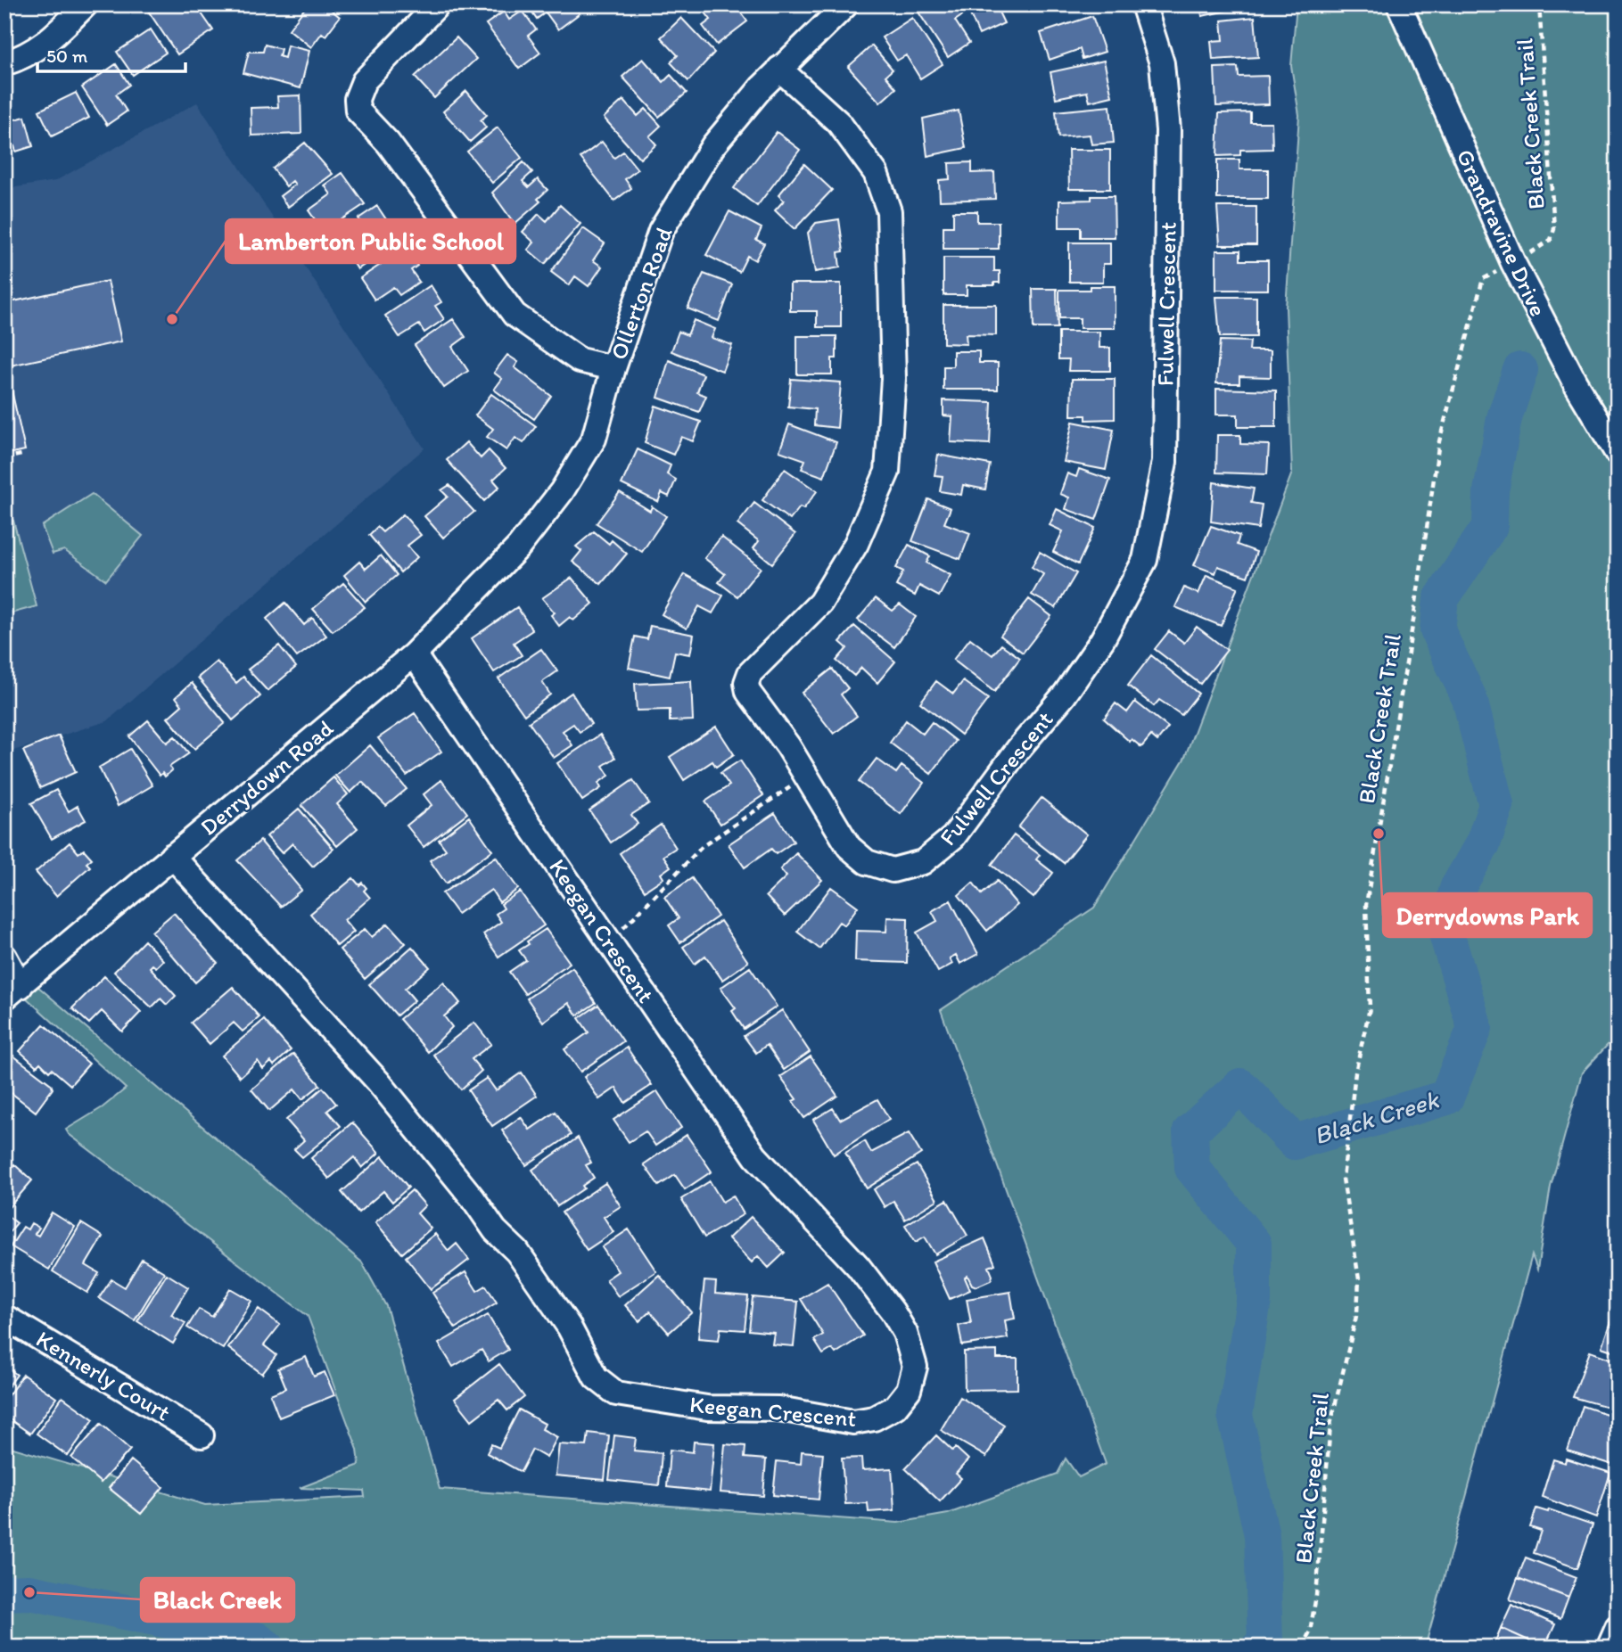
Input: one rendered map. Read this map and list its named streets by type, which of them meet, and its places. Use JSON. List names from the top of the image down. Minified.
{"streets":{"street":["Grandravine Drive","Ollerton Road","Fulwell Crescent","Derrydown Road","Keegan Crescent","Kennerly Court"],"path":["Black Creek Trail"]},"crossings":[["Ollerton Road","Fulwell Crescent"],["Ollerton Road","Derrydown Road"],["Derrydown Road","Keegan Crescent"]],"water":["Black Creek"],"places":["Lamberton Public School","Derrydowns Park","Black Creek"],"scale_bar":"50 m"}
